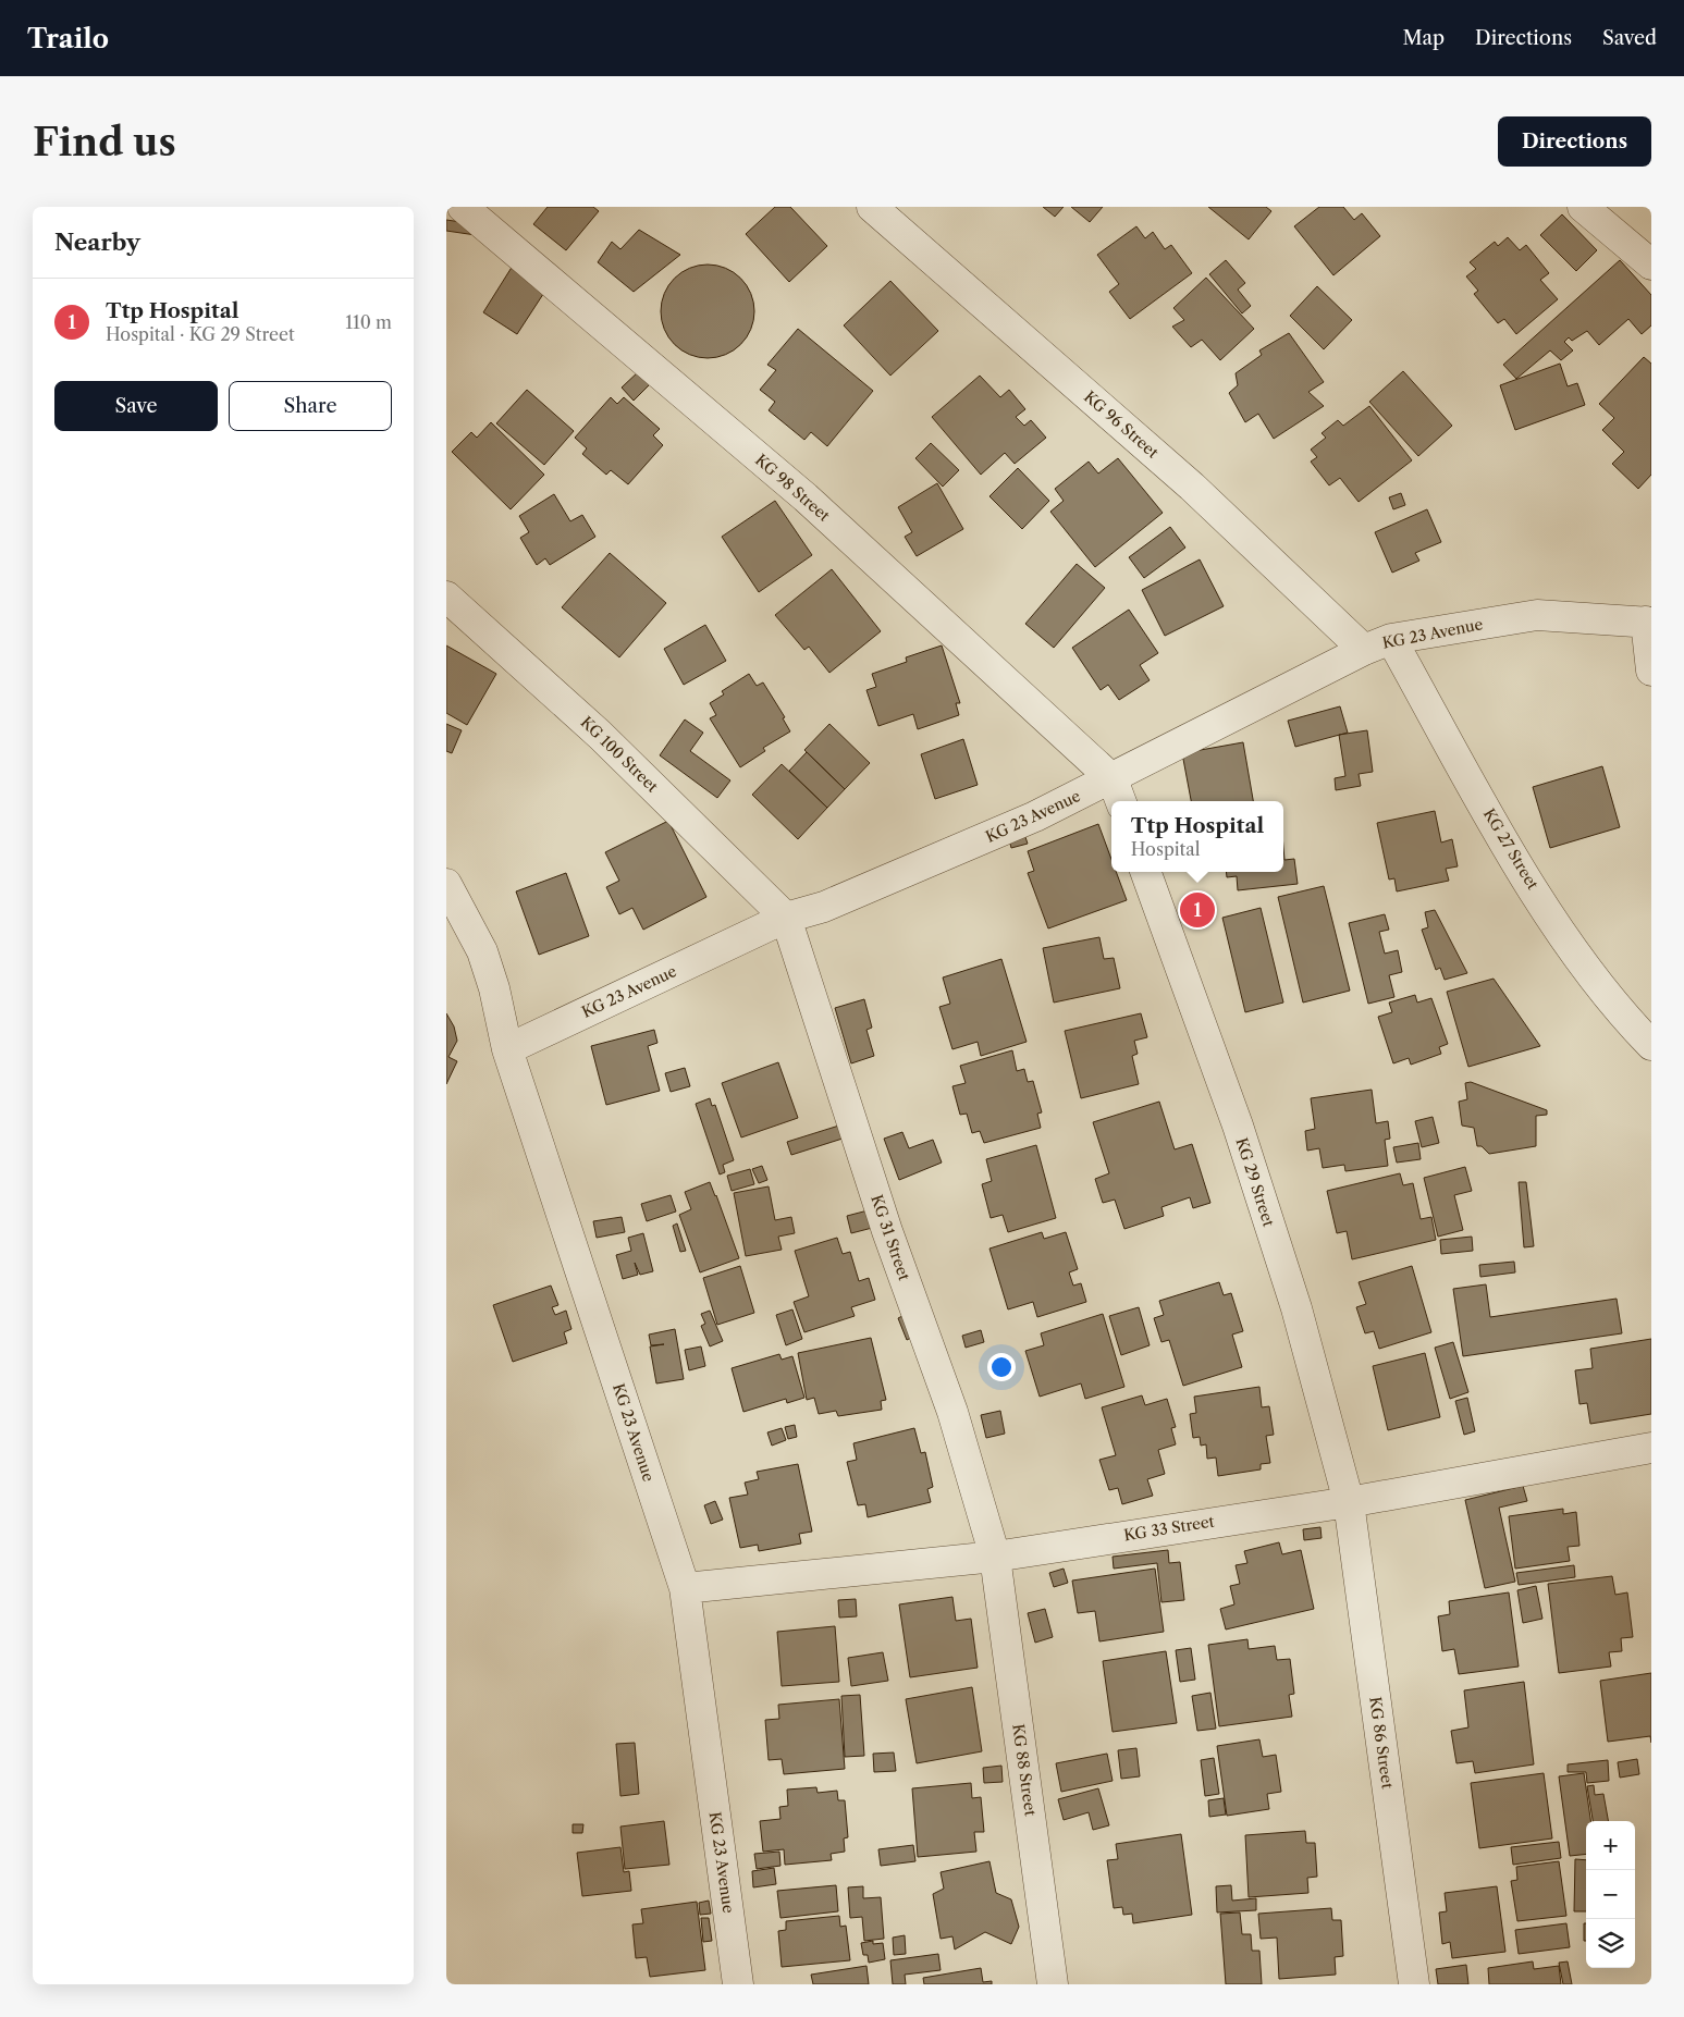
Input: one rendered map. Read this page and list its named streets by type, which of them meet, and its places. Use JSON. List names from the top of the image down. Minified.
{"streets":{"street":["KG 96 Street","KG 98 Street","KG 23 Avenue","KG 100 Street","KG 27 Street","KG 29 Street","KG 31 Street","KG 33 Street","KG 86 Street","KG 88 Street"]},"crossings":[["KG 96 Street","KG 23 Avenue"],["KG 96 Street","KG 27 Street"],["KG 98 Street","KG 23 Avenue"],["KG 23 Avenue","KG 100 Street"],["KG 23 Avenue","KG 27 Street"],["KG 23 Avenue","KG 31 Street"],["KG 23 Avenue","KG 33 Street"],["KG 100 Street","KG 31 Street"],["KG 29 Street","KG 33 Street"],["KG 29 Street","KG 86 Street"],["KG 31 Street","KG 33 Street"],["KG 31 Street","KG 88 Street"],["KG 33 Street","KG 86 Street"],["KG 33 Street","KG 88 Street"]],"page":{"header":"Trailo","nav":["Map","Directions","Saved"],"buttons":["Directions",["Save","Share"]],"title":"Find us","heading":"Nearby","list":[{"mark":"1","name":"Ttp Hospital","note":"Hospital · KG 29 Street","value":"110 m"}],"popup":["Ttp Hospital","Hospital"],"pins":"1","map_buttons":["+","−"]}}
